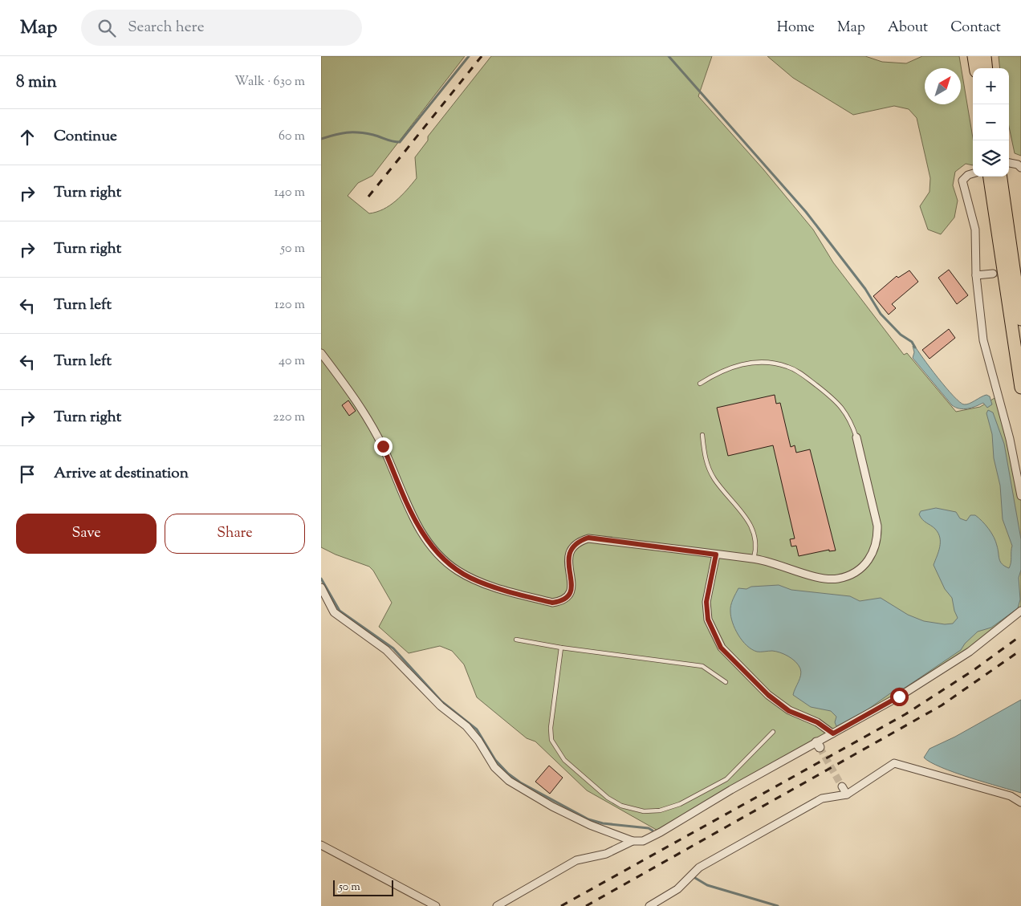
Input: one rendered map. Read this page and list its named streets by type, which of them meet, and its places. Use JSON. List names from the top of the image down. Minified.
{"scale_bar":"50 m","north":"top right","page":{"header":"Map","search":"Search here","nav":["Home","Map","About","Contact"],"heading":["8 min","Walk · 630 m"],"map_buttons":["+","−"],"list":[["Continue","60 m"],["Turn right","140 m"],["Turn right","50 m"],["Turn left","120 m"],["Turn left","40 m"],["Turn right","220 m"],"Arrive at destination"],"buttons":["Save","Share"],"scale":"50 m"}}
